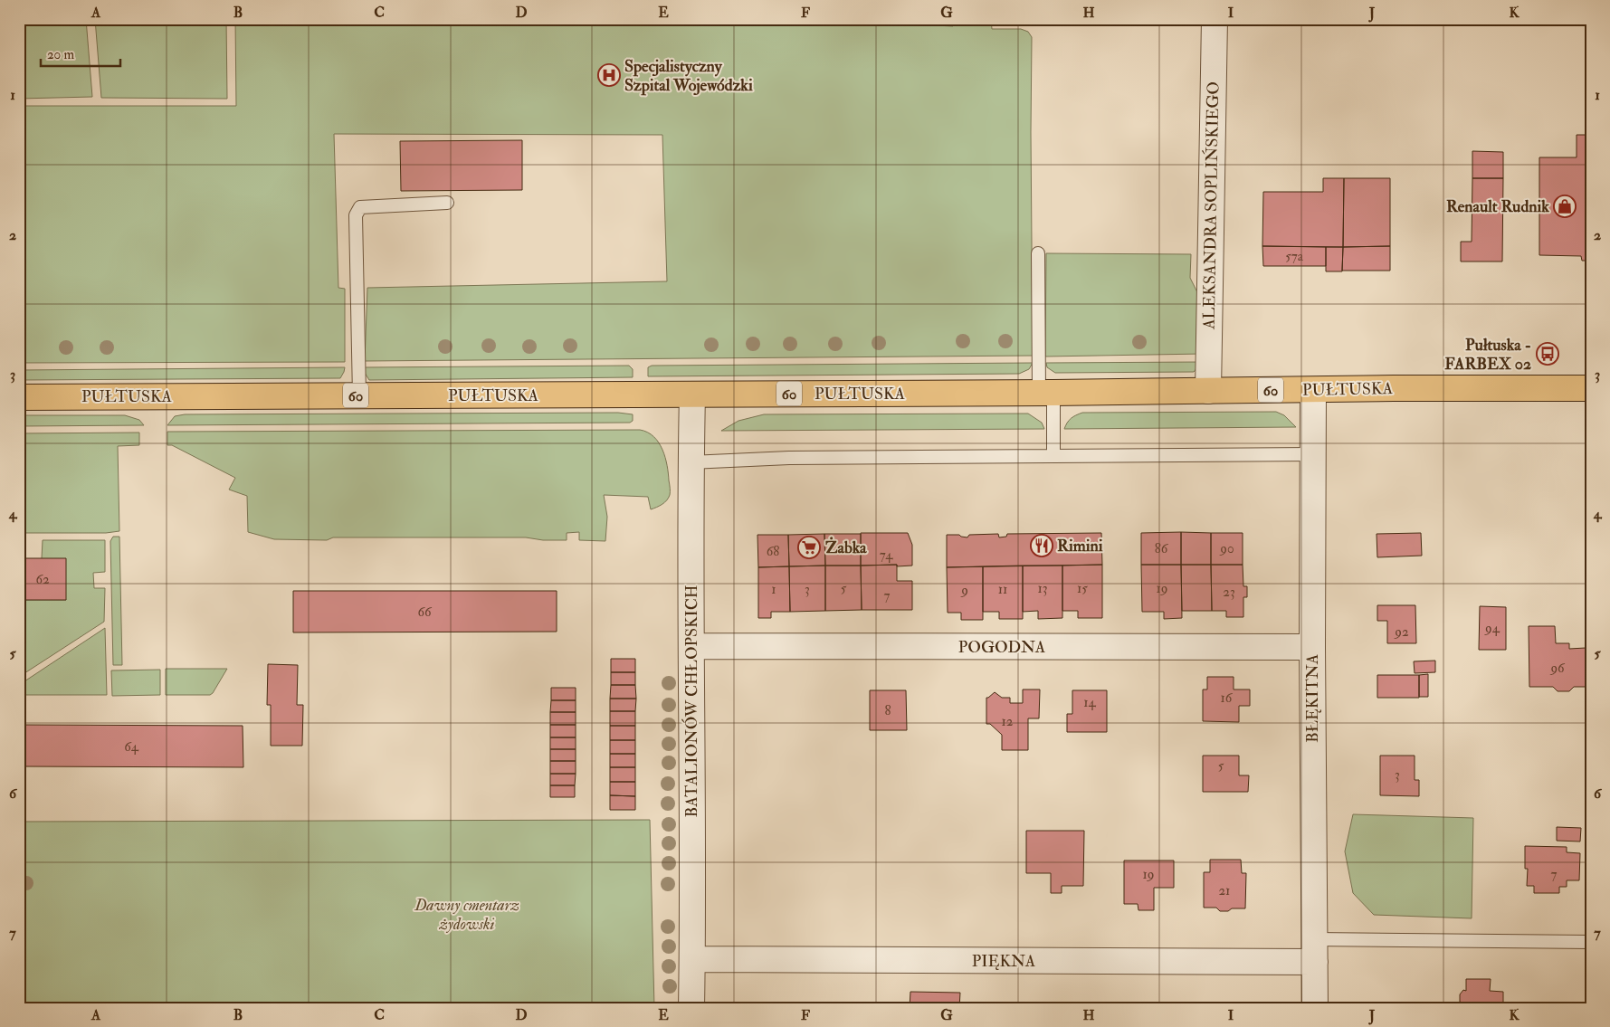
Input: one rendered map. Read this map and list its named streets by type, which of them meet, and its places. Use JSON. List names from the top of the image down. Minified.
{"streets":{"main road":["PUŁTUSKA","60"],"street":["ALEKSANDRA SOPLIŃSKIEGO","POGODNA","BŁĘKITNA","BATALIONÓW CHŁOPSKICH","PIĘKNA"]},"crossings":[["ALEKSANDRA SOPLIŃSKIEGO","PUŁTUSKA"],["PUŁTUSKA","BŁĘKITNA"],["PUŁTUSKA","BATALIONÓW CHŁOPSKICH"],["POGODNA","BŁĘKITNA"],["POGODNA","BATALIONÓW CHŁOPSKICH"],["BŁĘKITNA","PIĘKNA"],["BATALIONÓW CHŁOPSKICH","PIĘKNA"]],"parks":["Dawny cmentarz żydowski"],"places":{"hospital":["Specjalistyczny Szpital Wojewódzki"],"shop":["Renault Rudnik"],"bus stop":["Pułtuska - FARBEX 02"],"restaurant":["Rimini"],"supermarket":["Żabka"]},"house_numbers":["57a","86","90","68","74","62","5","13","15","19","1","3","11","9","23","7","66","94","92","96","16","14","8","12","64","5","3","19","7","21"],"scale_bar":"20 m","grid":{"columns":["A","B","C","D","E","F","G","H","I","J","K"],"rows":["1","2","3","4","5","6","7"]}}
